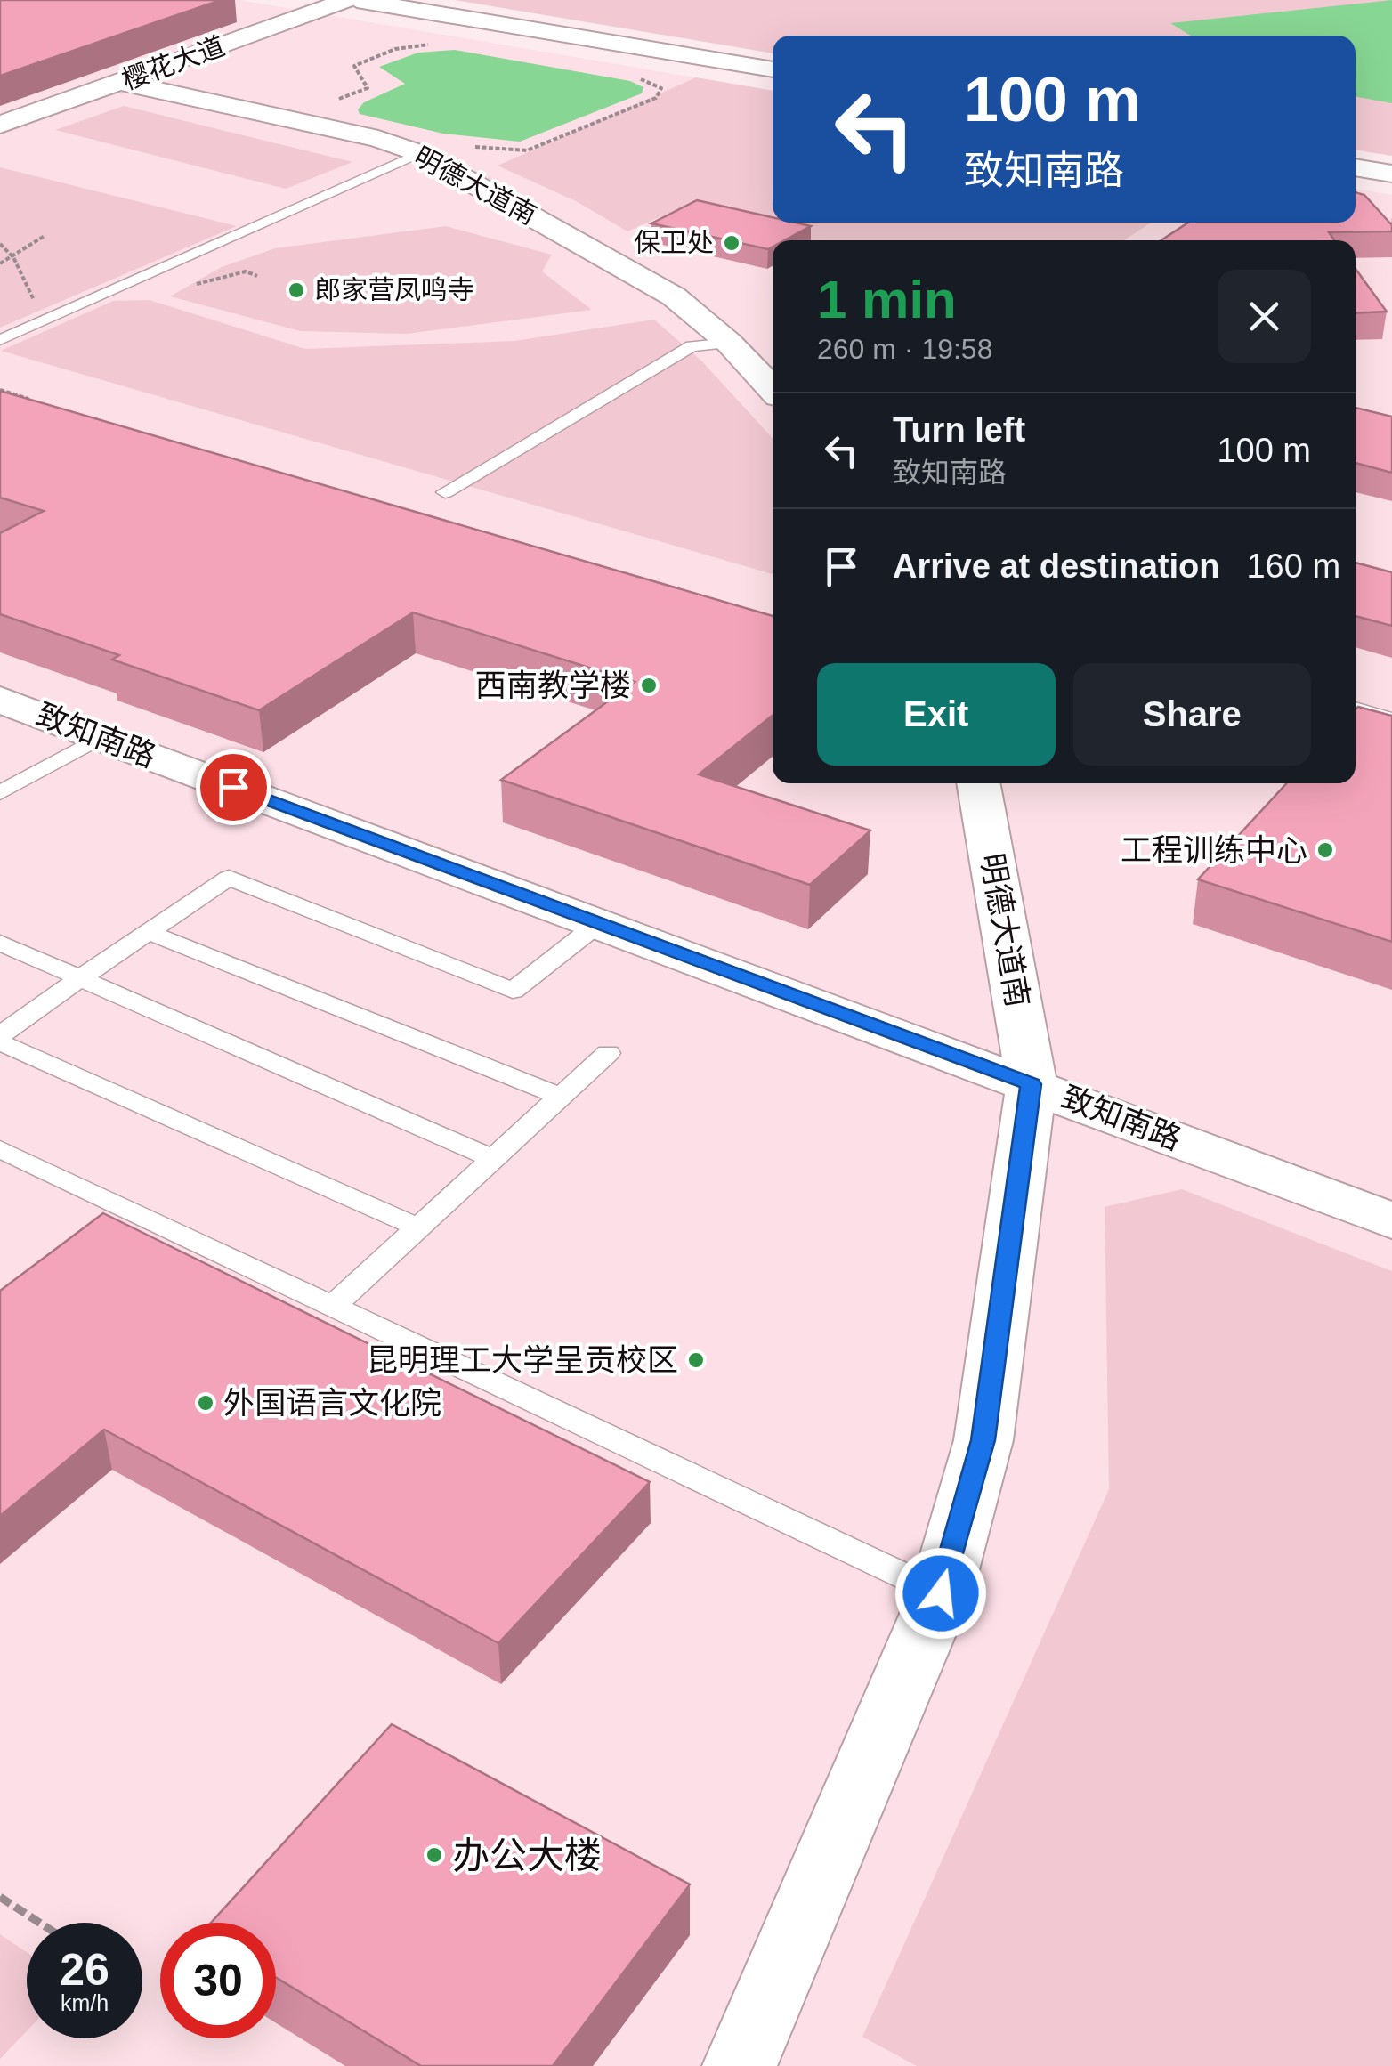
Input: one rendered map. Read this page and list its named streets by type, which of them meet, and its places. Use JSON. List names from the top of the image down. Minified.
{"streets":{"street":["樱花大道","明德大道南","致知南路"]},"crossings":[["樱花大道","明德大道南"],["明德大道南","致知南路"]],"places":["保卫处","郎家营凤鸣寺","西南教学楼","工程训练中心","昆明理工大学呈贡校区","外国语言文化院","办公大楼"],"page":{"turn":["100 m","致知南路"],"heading":["1 min","260 m · 19:58"],"list":[{"name":"Turn left","note":"致知南路","value":"100 m"},{"name":"Arrive at destination","value":"160 m"}],"buttons":["Exit","Share"],"speed":"26 km/h","limit":"30"}}
